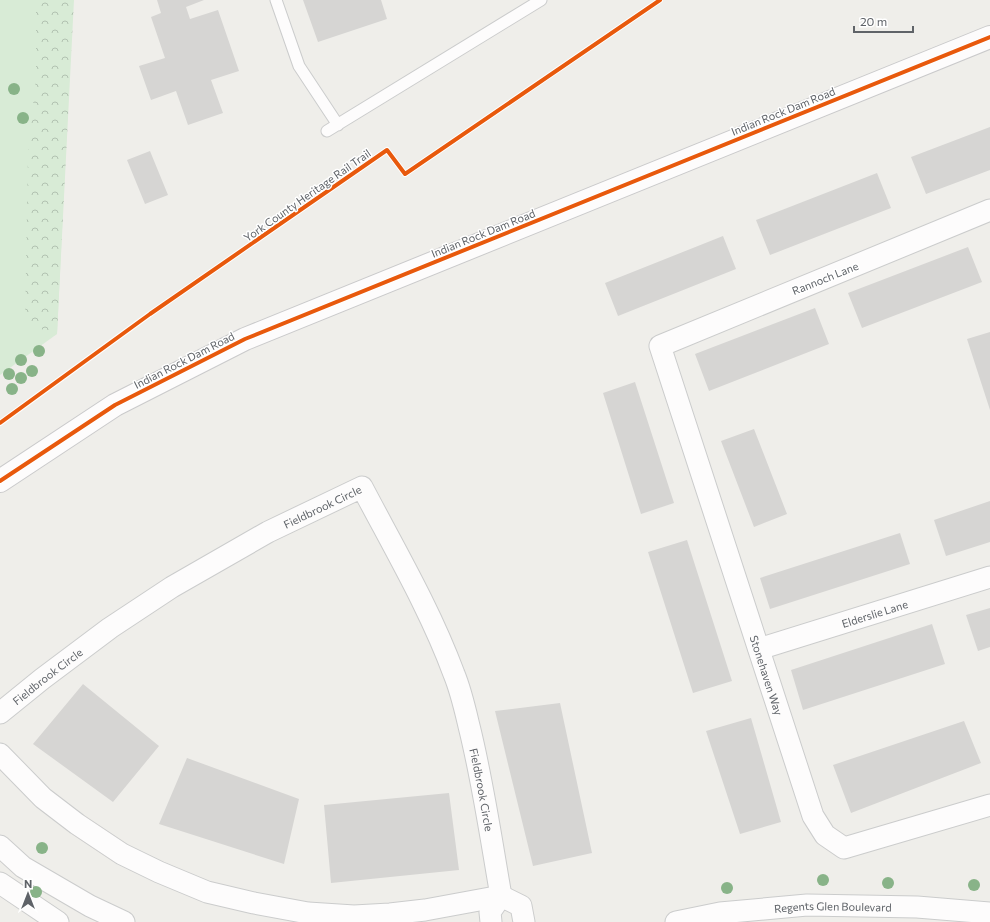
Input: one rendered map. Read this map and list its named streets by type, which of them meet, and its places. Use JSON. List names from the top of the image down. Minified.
{"streets":{"street":["Indian Rock Dam Road","Rannoch Lane","Fieldbrook Circle","Elderslie Lane","Stonehaven Way","Regents Glen Boulevard"],"cycle path":["York County Heritage Rail Trail"]},"crossings":[["Rannoch Lane","Stonehaven Way"],["Elderslie Lane","Stonehaven Way"]],"scale_bar":"20 m","north":"top"}
